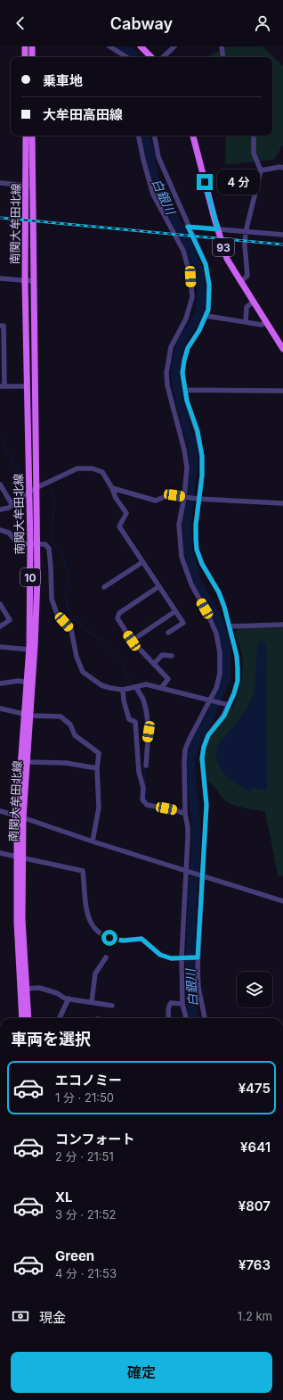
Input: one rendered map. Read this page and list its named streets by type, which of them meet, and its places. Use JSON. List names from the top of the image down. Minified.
{"streets":{"main road":["南関大牟田北線","93","10"]},"water":["白銀川"],"page":{"header":"Cabway","banner":["乗車地","大牟田高田線"],"bubble":"4 分","heading":"車両を選択","list":[{"name":"エコノミー","note":"1 分 · 21:50","value":"¥475"},{"name":"コンフォート","note":"2 分 · 21:51","value":"¥641"},{"name":"XL","note":"3 分 · 21:52","value":"¥807"},{"name":"Green","note":"4 分 · 21:53","value":"¥763"}],"pay":["現金","1.2 km"],"buttons":"確定"}}
